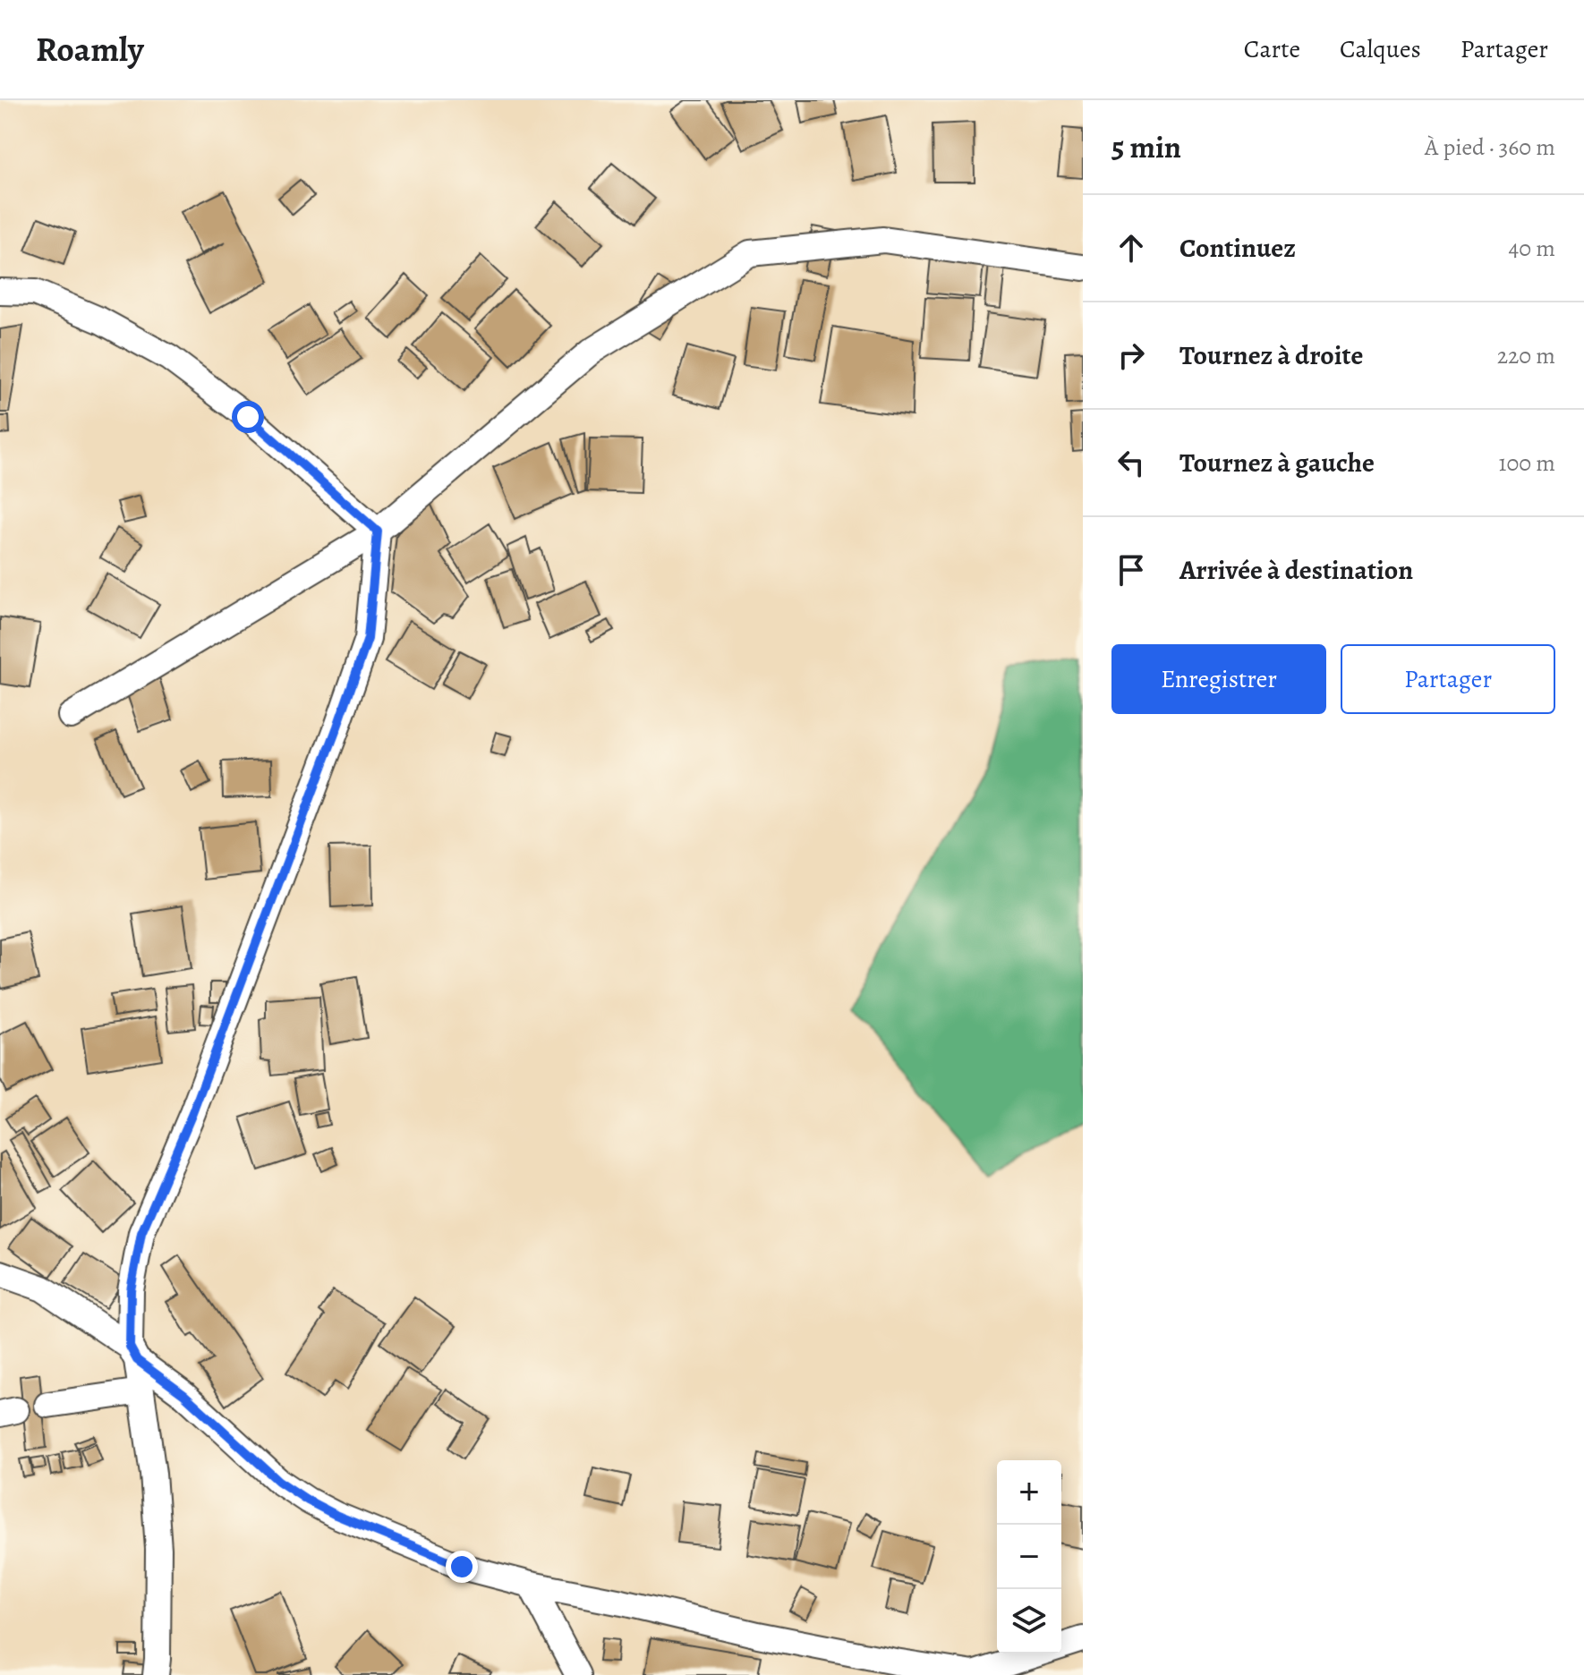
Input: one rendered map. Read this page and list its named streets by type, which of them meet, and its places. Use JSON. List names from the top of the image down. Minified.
{"page":{"header":"Roamly","nav":["Carte","Calques","Partager"],"heading":["5 min","À pied · 360 m"],"list":[["Continuez","40 m"],["Tournez à droite","220 m"],["Tournez à gauche","100 m"],"Arrivée à destination"],"buttons":["Enregistrer","Partager"],"map_buttons":["+","−"]}}
